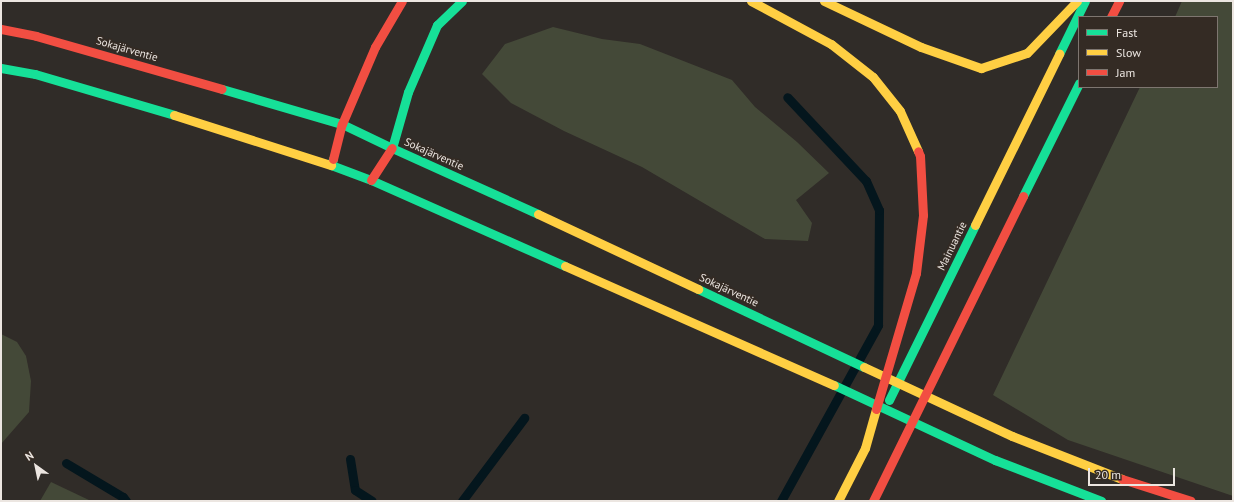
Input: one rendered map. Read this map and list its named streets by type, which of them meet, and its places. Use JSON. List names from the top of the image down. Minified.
{"streets":{"main road":["Sokajärventie","Mainuantie"]},"legend":["Fast","Slow","Jam"],"scale_bar":"20 m","north":"top left"}
